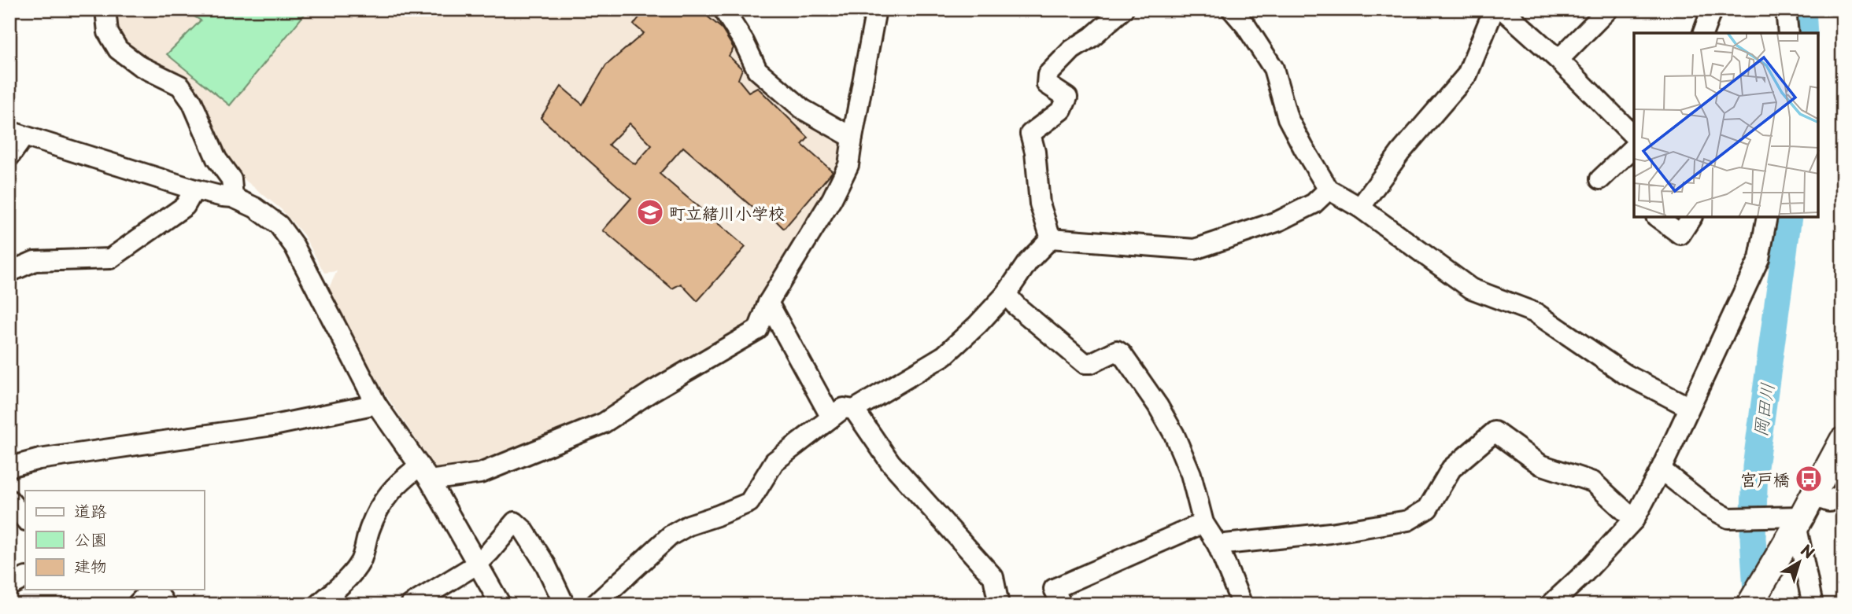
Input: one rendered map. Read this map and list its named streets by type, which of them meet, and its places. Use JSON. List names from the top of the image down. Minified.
{"water":["岡田川"],"places":{"school or university":["町立緒川小学校"],"bus stop":["宮戸橋"]},"legend":["道路","公園","建物"],"north":"top right"}
